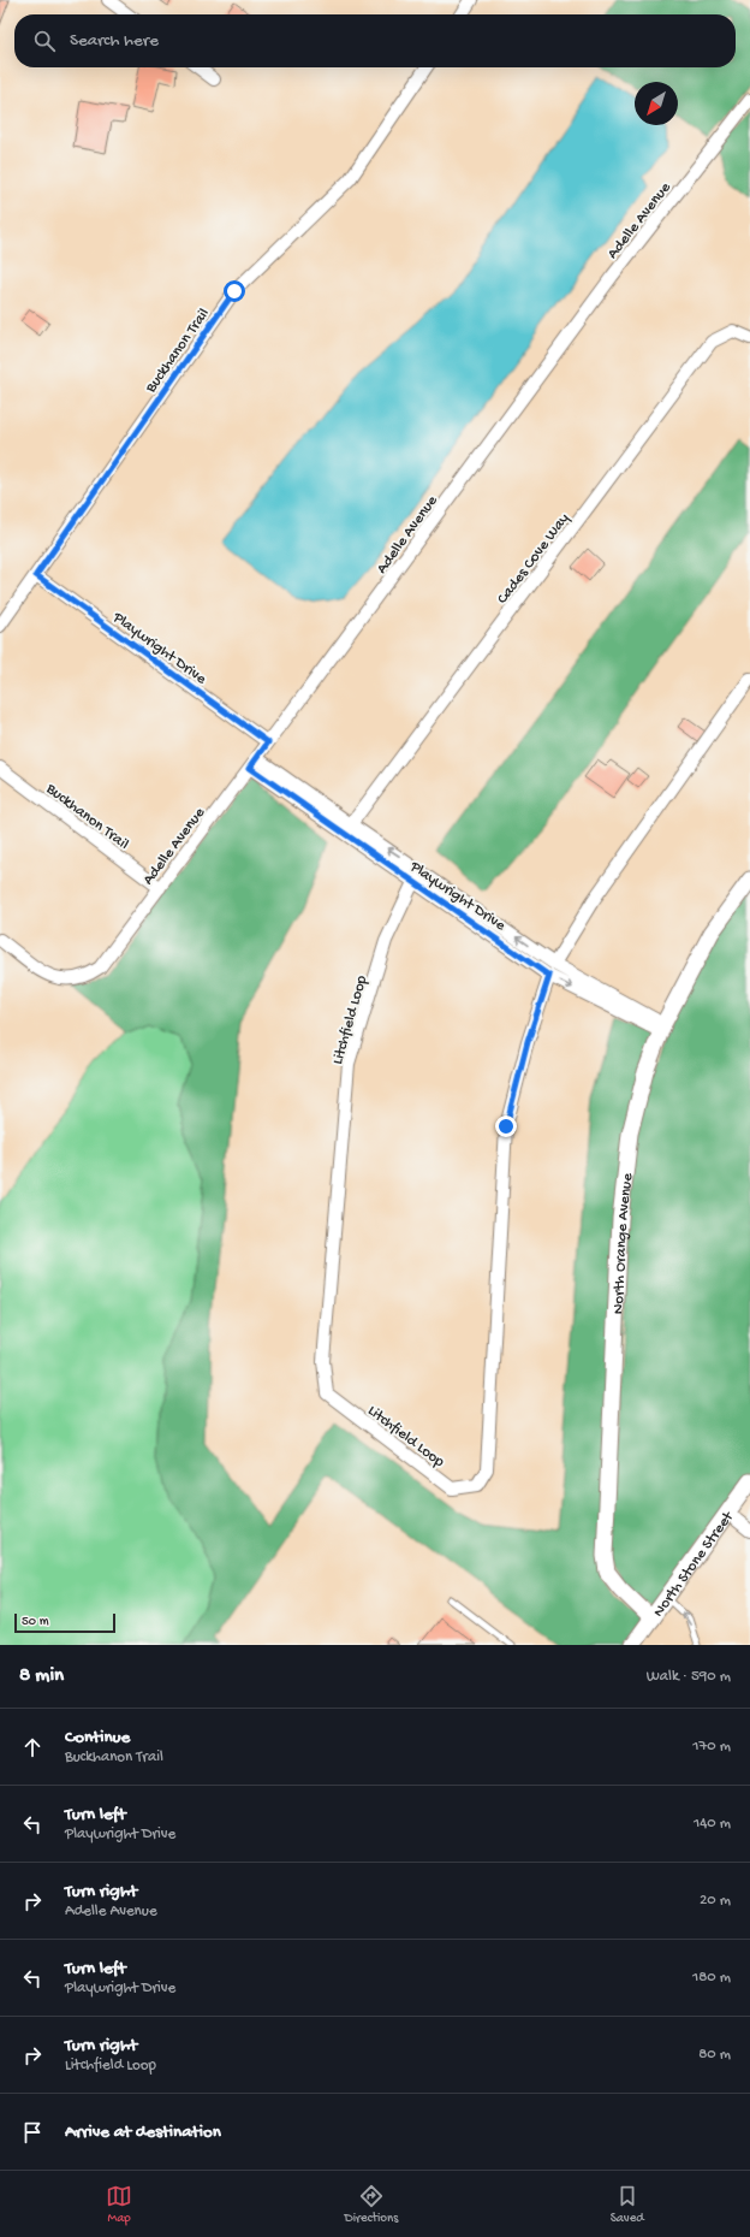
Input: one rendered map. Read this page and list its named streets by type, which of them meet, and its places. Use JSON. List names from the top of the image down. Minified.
{"streets":{"street":["Adelle Avenue","Buckhanon Trail","Cades Cove Way","Playwright Drive","Litchfield Loop","North Orange Avenue","North Stone Street"]},"crossings":[["Adelle Avenue","Buckhanon Trail"],["Adelle Avenue","Playwright Drive"],["Buckhanon Trail","Playwright Drive"],["Cades Cove Way","Playwright Drive"],["Playwright Drive","Litchfield Loop"],["Playwright Drive","North Orange Avenue"],["North Orange Avenue","North Stone Street"]],"scale_bar":"50 m","north":"bottom left","page":{"search":"Search here","scale":"50 m","heading":["8 min","Walk · 590 m"],"list":[["Continue","Buckhanon Trail","170 m"],["Turn left","Playwright Drive","140 m"],["Turn right","Adelle Avenue","20 m"],["Turn left","Playwright Drive","180 m"],["Turn right","Litchfield Loop","80 m"],"Arrive at destination"],"nav":["Map","Directions","Saved"]}}
